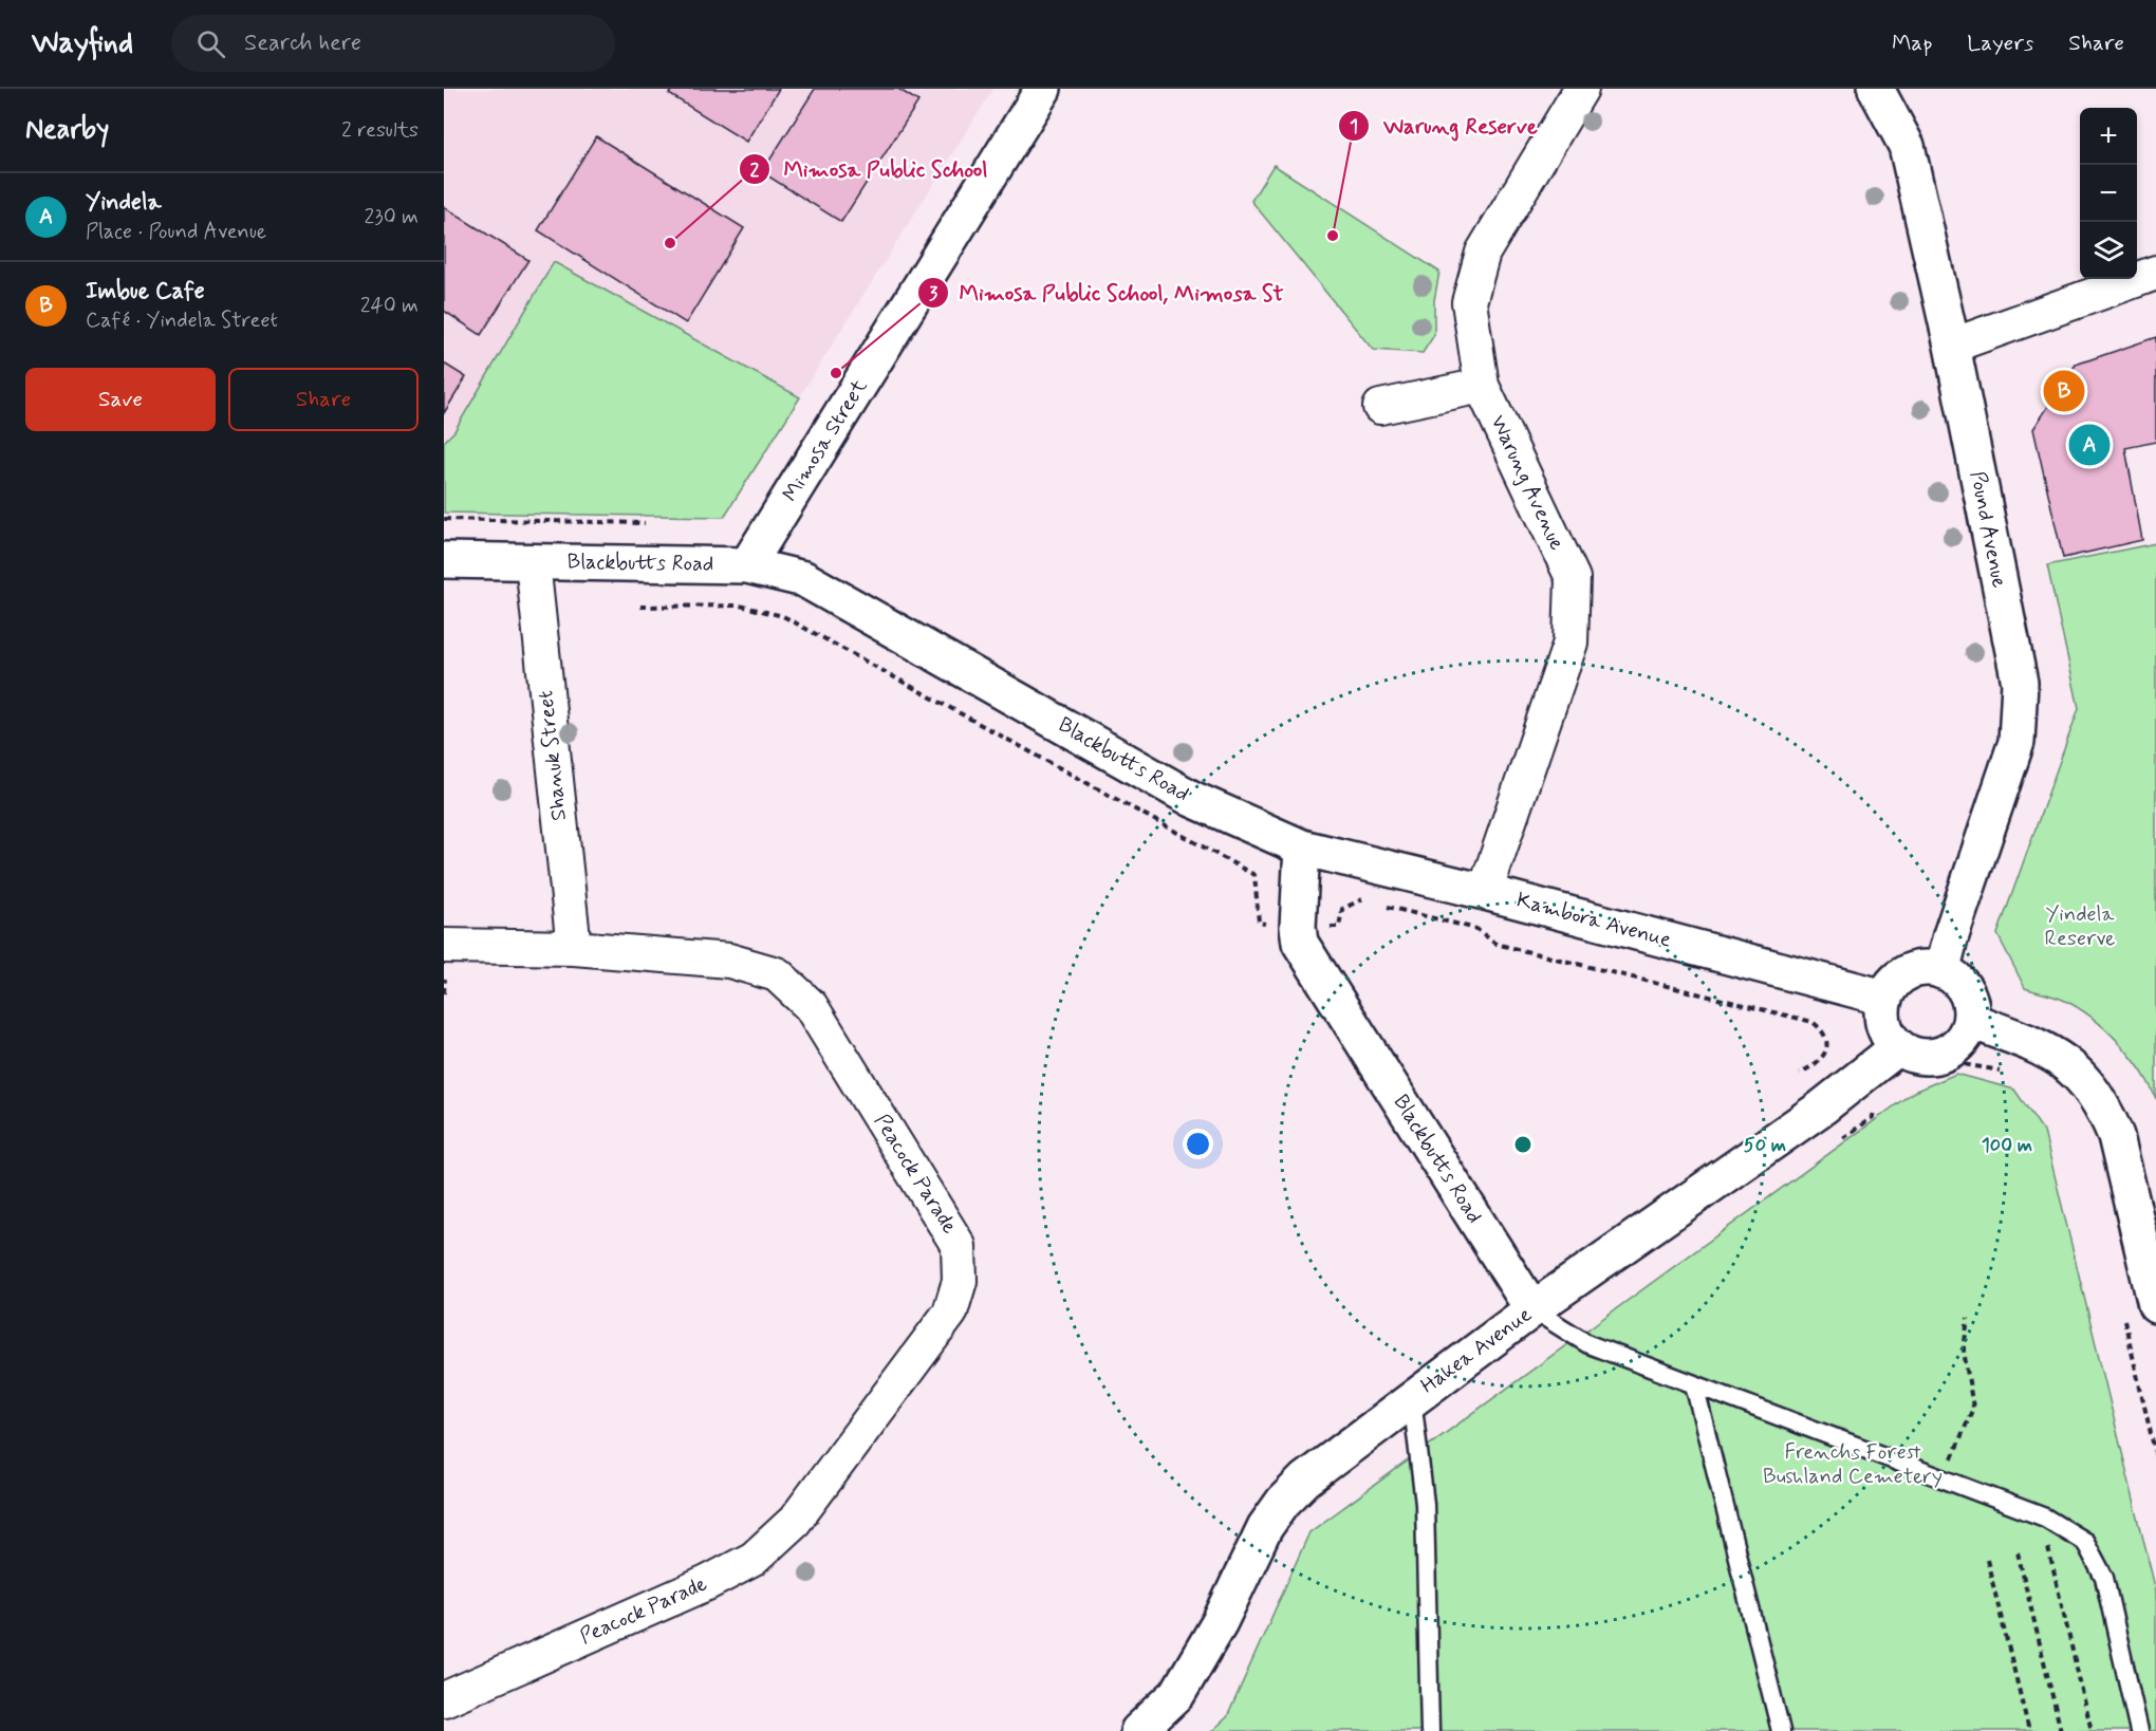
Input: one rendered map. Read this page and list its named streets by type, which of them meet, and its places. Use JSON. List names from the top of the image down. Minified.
{"streets":{"street":["Mimosa Street","Warung Avenue","Pound Avenue","Blackbutts Road","Shanuk Street","Kambora Avenue","Peacock Parade","Hakea Avenue"]},"crossings":[["Mimosa Street","Blackbutts Road"],["Warung Avenue","Kambora Avenue"],["Pound Avenue","Kambora Avenue"],["Pound Avenue","Hakea Avenue"],["Blackbutts Road","Shanuk Street"],["Blackbutts Road","Kambora Avenue"],["Blackbutts Road","Hakea Avenue"],["Shanuk Street","Peacock Parade"],["Kambora Avenue","Hakea Avenue"]],"parks":["Yindela Reserve","Frenchs Forest Bushland Cemetery"],"places":["Warung Reserve","Mimosa Public School","Mimosa Public School, Mimosa St"],"page":{"header":"Wayfind","search":"Search here","nav":["Map","Layers","Share"],"heading":["Nearby","2 results"],"map_buttons":["+","−"],"list":[{"mark":"A","name":"Yindela","note":"Place · Pound Avenue","value":"230 m"},{"mark":"B","name":"Imbue Cafe","note":"Café · Yindela Street","value":"240 m"}],"buttons":["Save","Share"],"pins":["B","A"]},"rings":["50 m","100 m"]}
